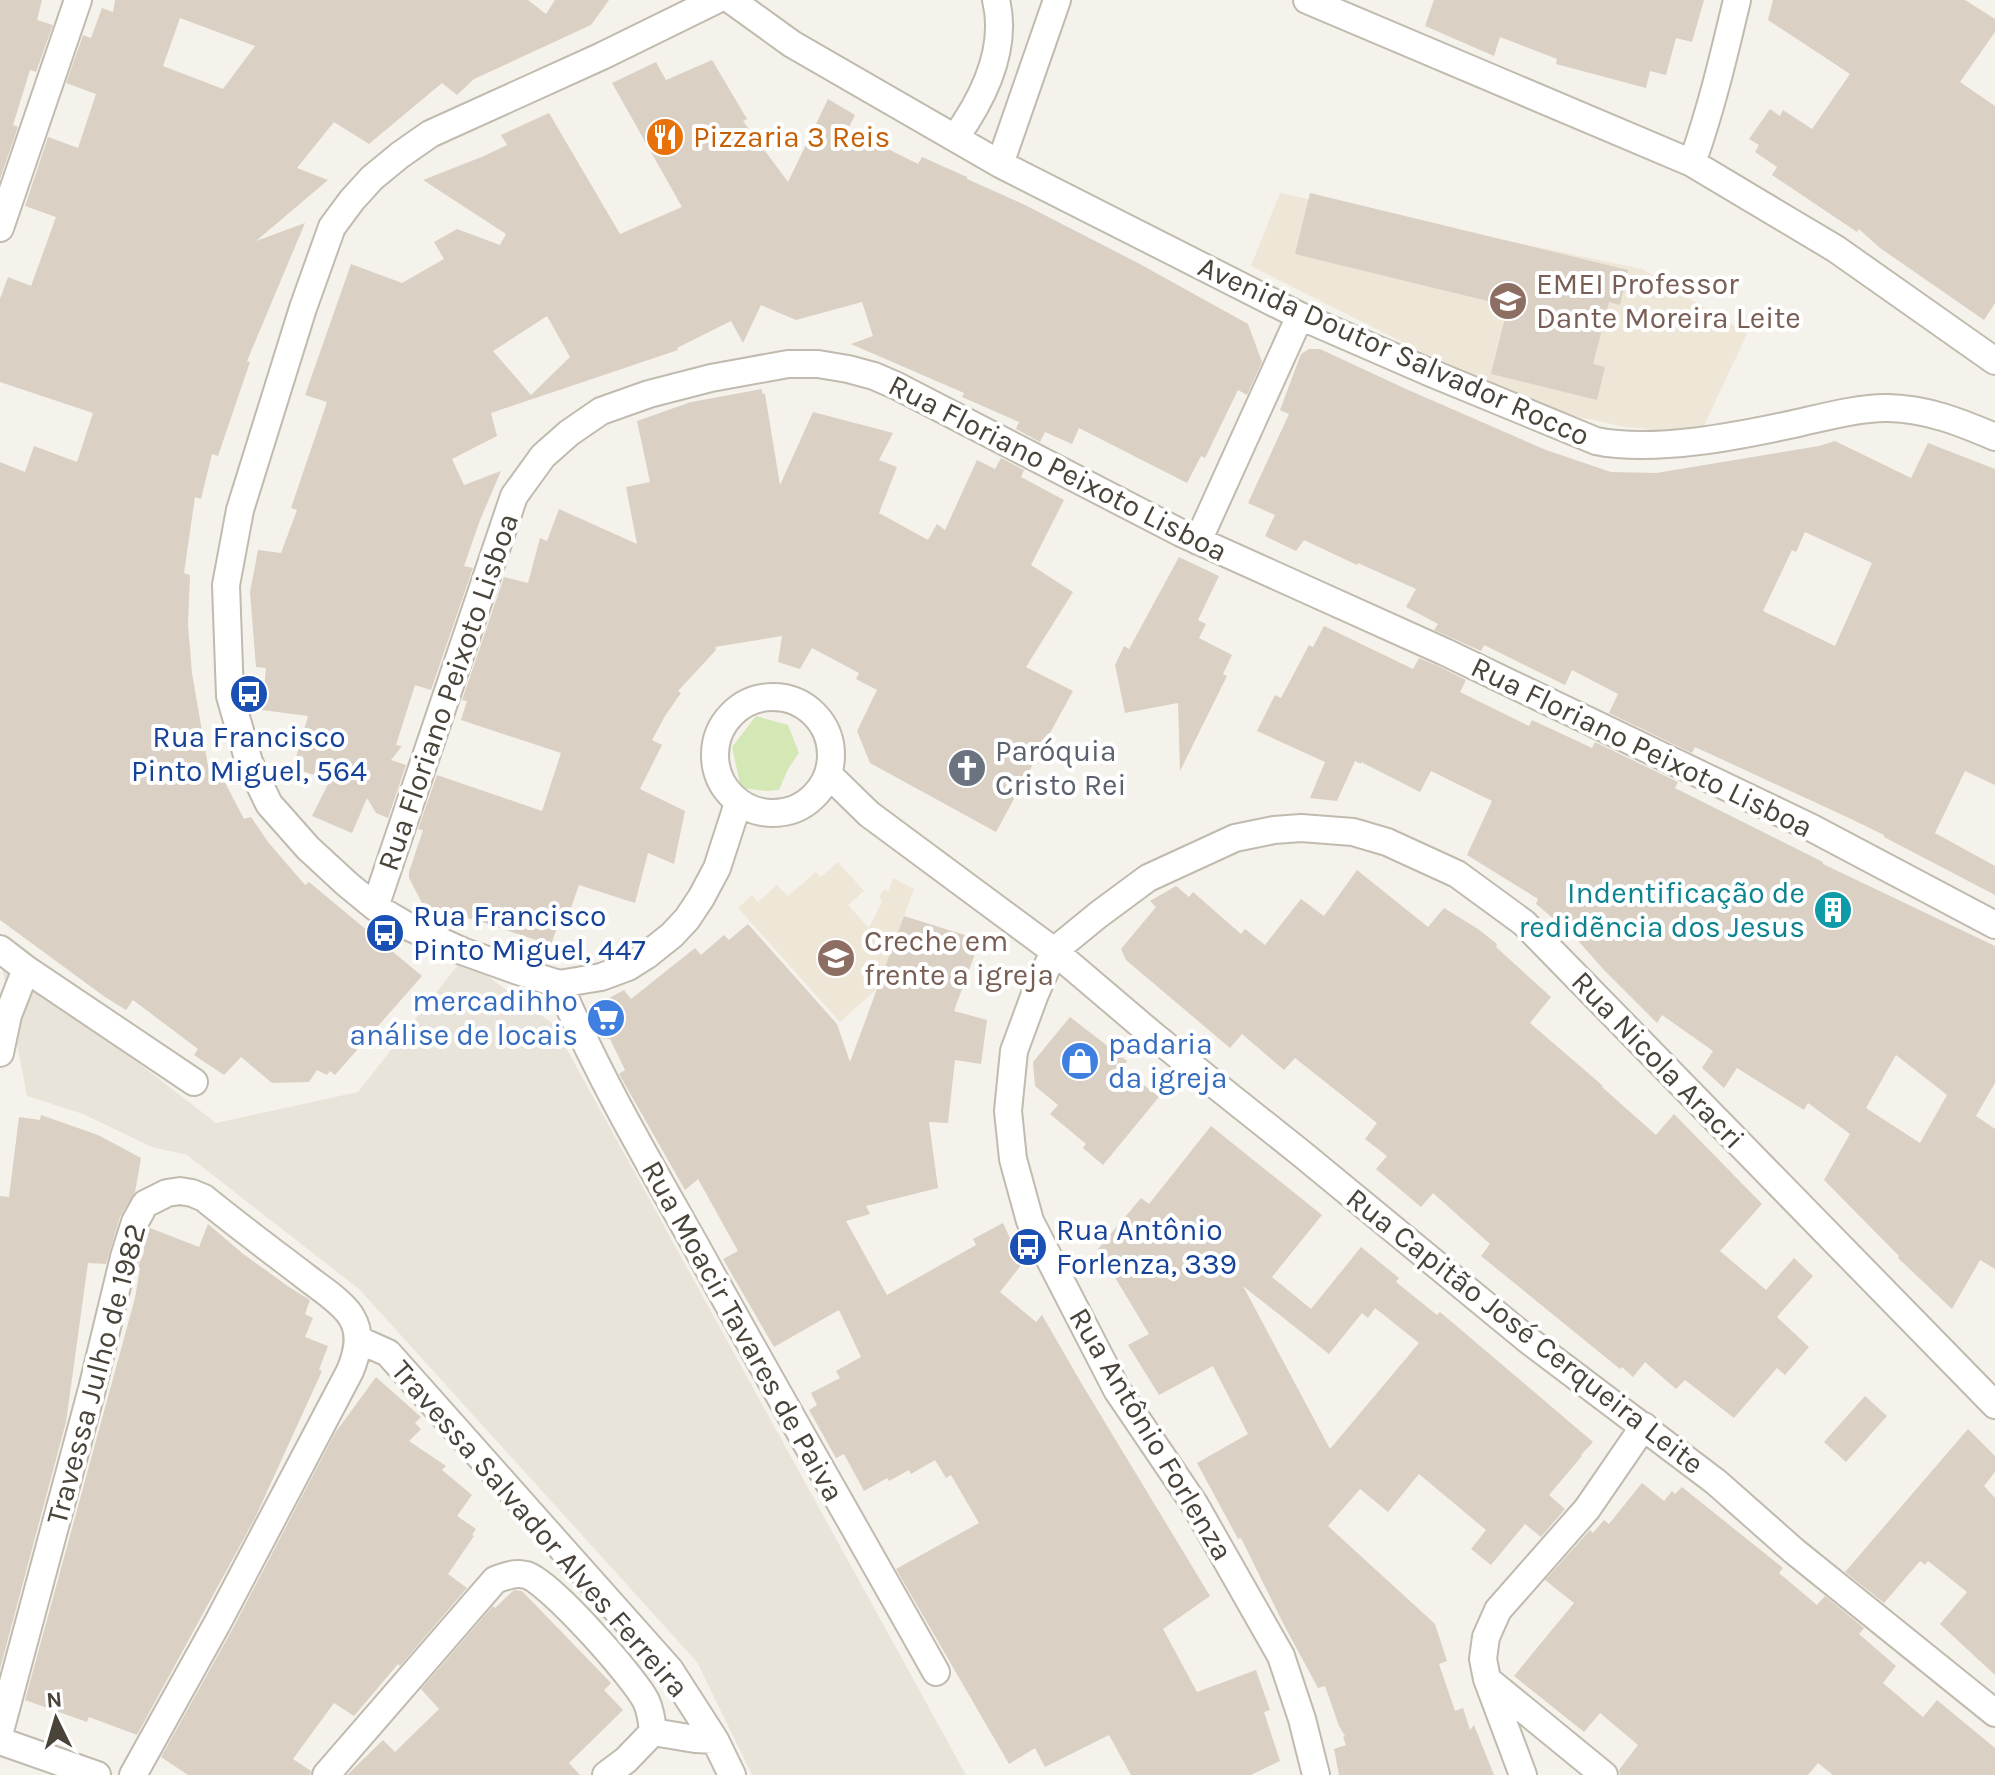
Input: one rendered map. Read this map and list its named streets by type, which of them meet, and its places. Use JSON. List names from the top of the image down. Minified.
{"streets":{"street":["Avenida Doutor Salvador Rocco","Rua Floriano Peixoto Lisboa","Rua Nicola Aracri","Rua Moacir Tavares de Paiva","Rua Capitão José Cerqueira Leite","Travessa Julho de 1982","Rua Antônio Forlenza","Travessa Salvador Alves Ferreira"]},"crossings":[["Rua Nicola Aracri","Rua Capitão José Cerqueira Leite"],["Rua Nicola Aracri","Rua Antônio Forlenza"],["Rua Capitão José Cerqueira Leite","Rua Antônio Forlenza"],["Travessa Julho de 1982","Travessa Salvador Alves Ferreira"]],"places":{"restaurant":["Pizzaria 3 Reis"],"school or university":["EMEI Professor Dante Moreira Leite","Creche em frente a igreja"],"bus stop":["Rua Francisco Pinto Miguel, 564","Rua Francisco Pinto Miguel, 447","Rua Antônio Forlenza, 339"],"church":["Paróquia Cristo Rei"],"building":["Indentificação de redidẽncia dos Jesus"],"supermarket":["mercadihho análise de locais"],"shop":["padaria da igreja"]},"north":"top"}
